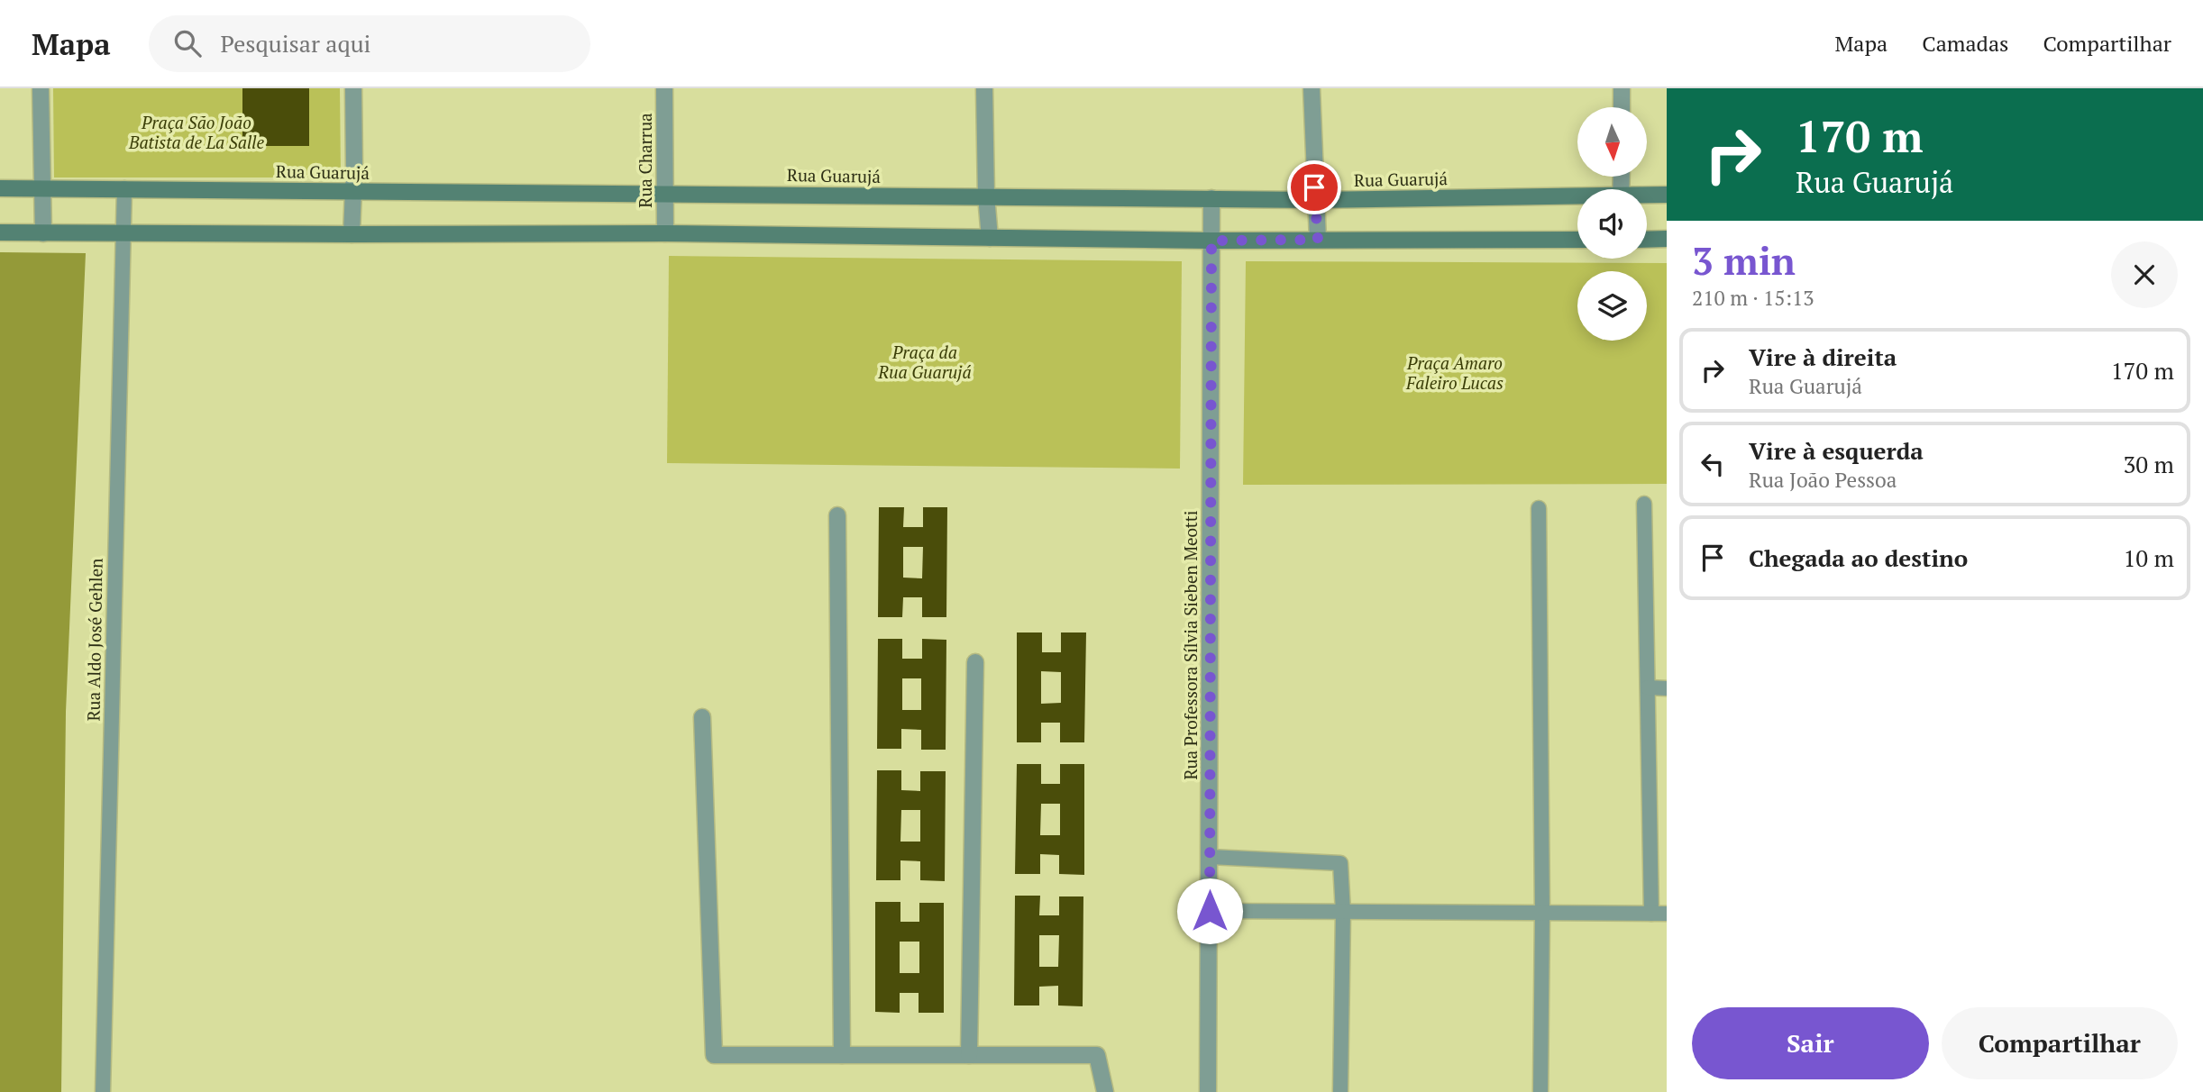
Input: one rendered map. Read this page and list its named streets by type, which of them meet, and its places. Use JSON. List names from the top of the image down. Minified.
{"streets":{"street":["Rua Charrua","Rua Guarujá","Rua Professora Sílvia Sieben Meotti"],"lane":["Rua Aldo José Gehlen"]},"crossings":[["Rua Charrua","Rua Guarujá"],["Rua Guarujá","Rua Aldo José Gehlen"],["Rua Guarujá","Rua Professora Sílvia Sieben Meotti"]],"parks":["Praça São João Batista de La Salle","Praça da Rua Guarujá","Praça Amaro Faleiro Lucas"],"north":"bottom","page":{"header":"Mapa","search":"Pesquisar aqui","nav":["Mapa","Camadas","Compartilhar"],"turn":["170 m","Rua Guarujá"],"heading":["3 min","210 m · 15:13"],"list":[{"name":"Vire à direita","note":"Rua Guarujá","value":"170 m"},{"name":"Vire à esquerda","note":"Rua João Pessoa","value":"30 m"},{"name":"Chegada ao destino","value":"10 m"}],"buttons":["Sair","Compartilhar"]}}
